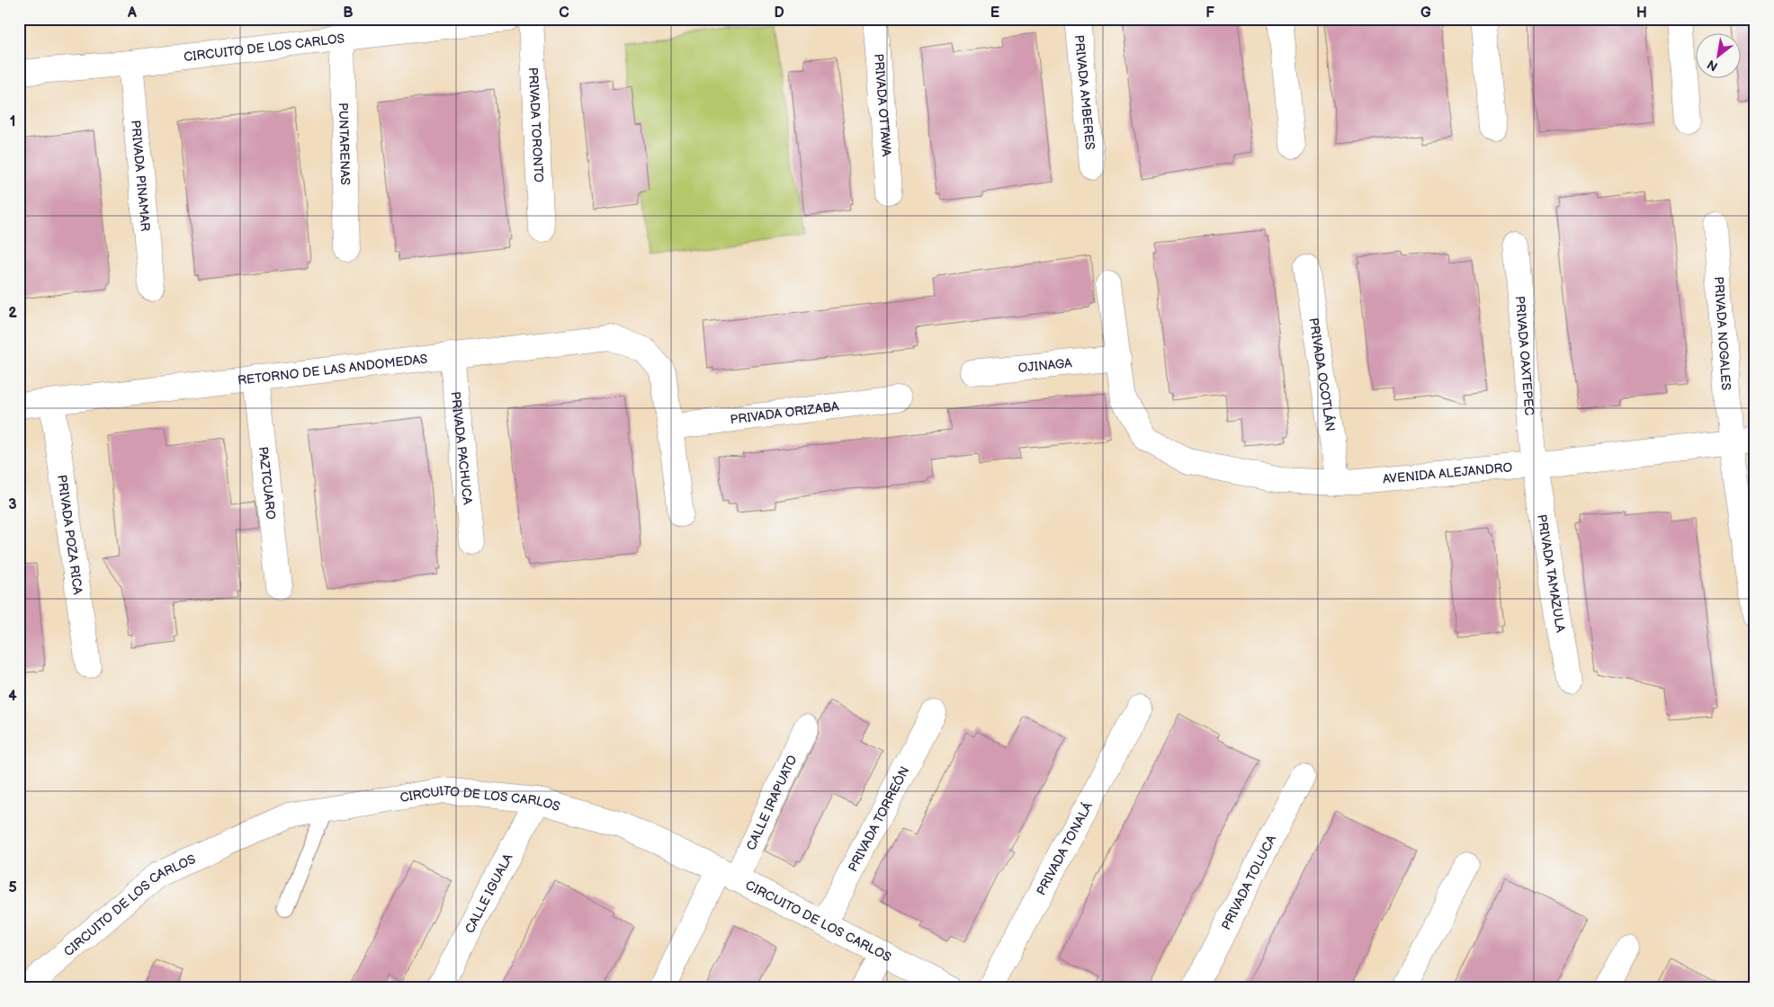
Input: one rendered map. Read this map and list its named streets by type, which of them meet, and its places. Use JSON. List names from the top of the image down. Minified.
{"streets":{"street":["CIRCUITO DE LOS CARLOS","PRIVADA AMBERES","PRIVADA OTTAWA","PRIVADA TORONTO","PUNTARENAS","PRIVADA PINAMAR","PRIVADA NOGALES","PRIVADA OAXTEPEC","OJINAGA","RETORNO DE LAS ANDOMEDAS","PRIVADA OCOTLÁN","PRIVADA ORIZABA","PRIVADA PACHUCA","AVENIDA ALEJANDRO","PAZTCUARO","PRIVADA POZA RICA","PRIVADA TAMAZULA","CALLE IRAPUATO","PRIVADA TORREÓN","PRIVADA TONALÁ","PRIVADA TOLUCA","CALLE IGUALA"]},"crossings":[["CIRCUITO DE LOS CARLOS","PUNTARENAS"],["CIRCUITO DE LOS CARLOS","PRIVADA PINAMAR"],["CIRCUITO DE LOS CARLOS","CALLE IRAPUATO"],["CIRCUITO DE LOS CARLOS","PRIVADA TORREÓN"],["CIRCUITO DE LOS CARLOS","CALLE IGUALA"],["PRIVADA NOGALES","AVENIDA ALEJANDRO"],["PRIVADA OAXTEPEC","AVENIDA ALEJANDRO"],["PRIVADA OAXTEPEC","PRIVADA TAMAZULA"],["OJINAGA","AVENIDA ALEJANDRO"],["RETORNO DE LAS ANDOMEDAS","PRIVADA ORIZABA"],["RETORNO DE LAS ANDOMEDAS","PRIVADA PACHUCA"],["RETORNO DE LAS ANDOMEDAS","PAZTCUARO"],["RETORNO DE LAS ANDOMEDAS","PRIVADA POZA RICA"],["PRIVADA OCOTLÁN","AVENIDA ALEJANDRO"],["AVENIDA ALEJANDRO","PRIVADA TAMAZULA"]],"north":"bottom left","grid":{"columns":["A","B","C","D","E","F","G","H"],"rows":["1","2","3","4","5"]}}
